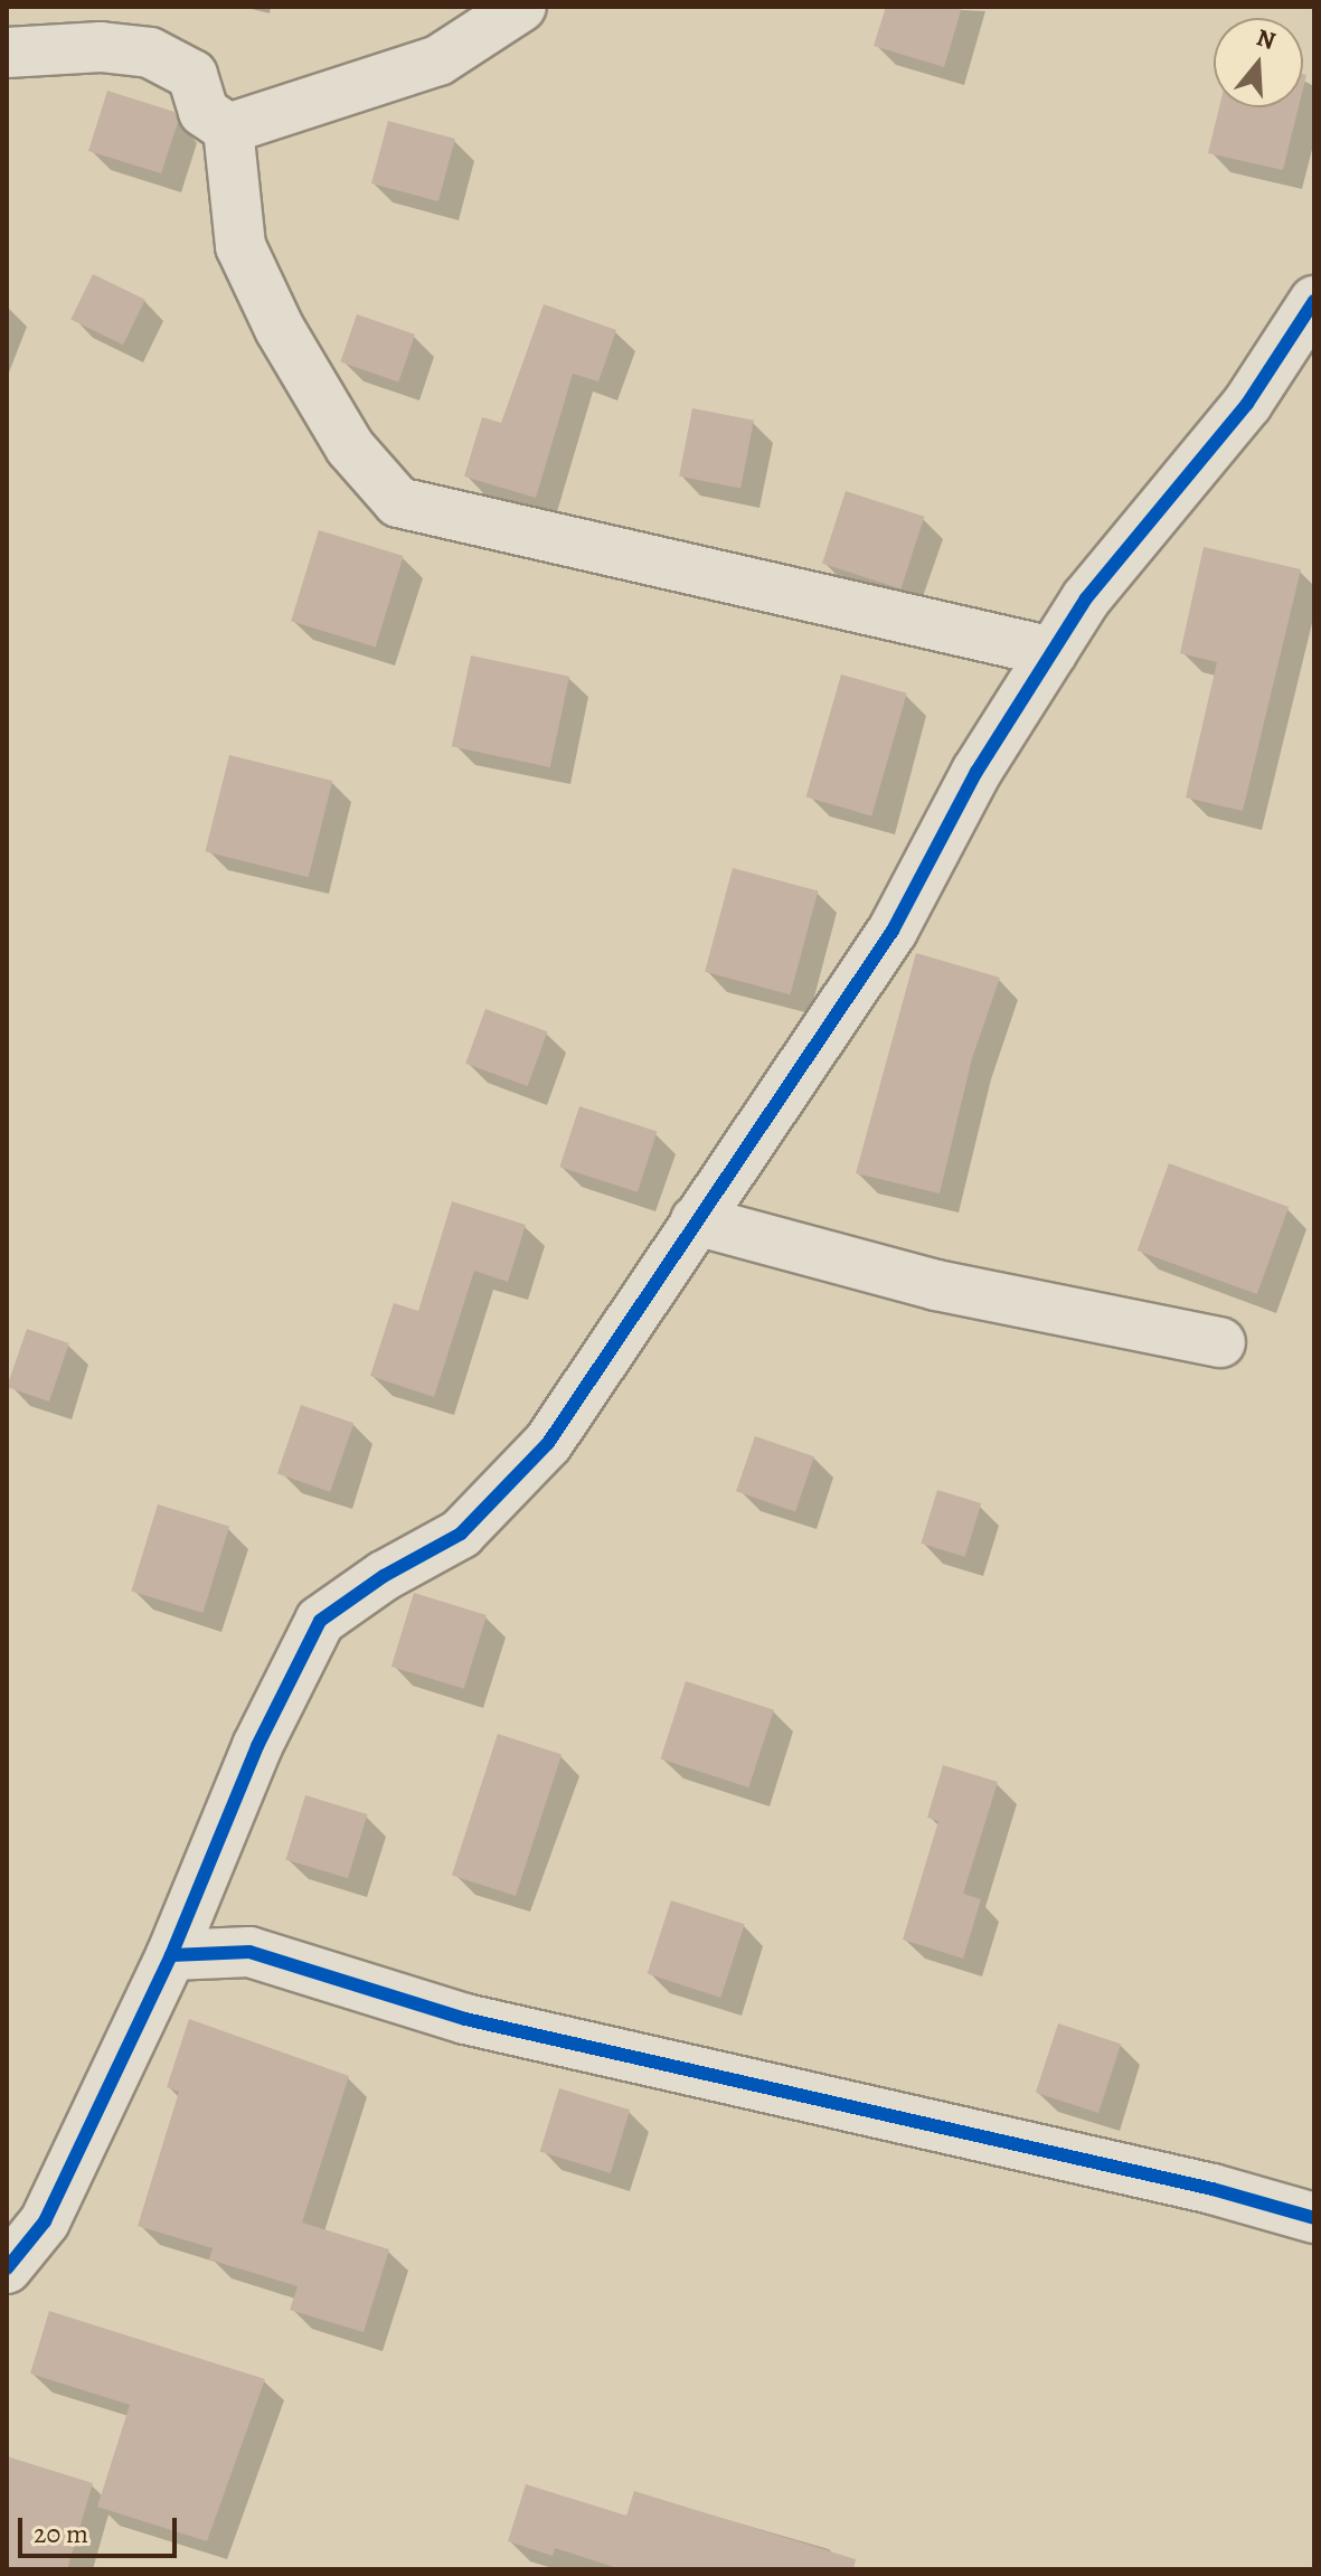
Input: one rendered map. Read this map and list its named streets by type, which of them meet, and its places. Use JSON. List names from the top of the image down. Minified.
{"scale_bar":"20 m","north":"top"}
